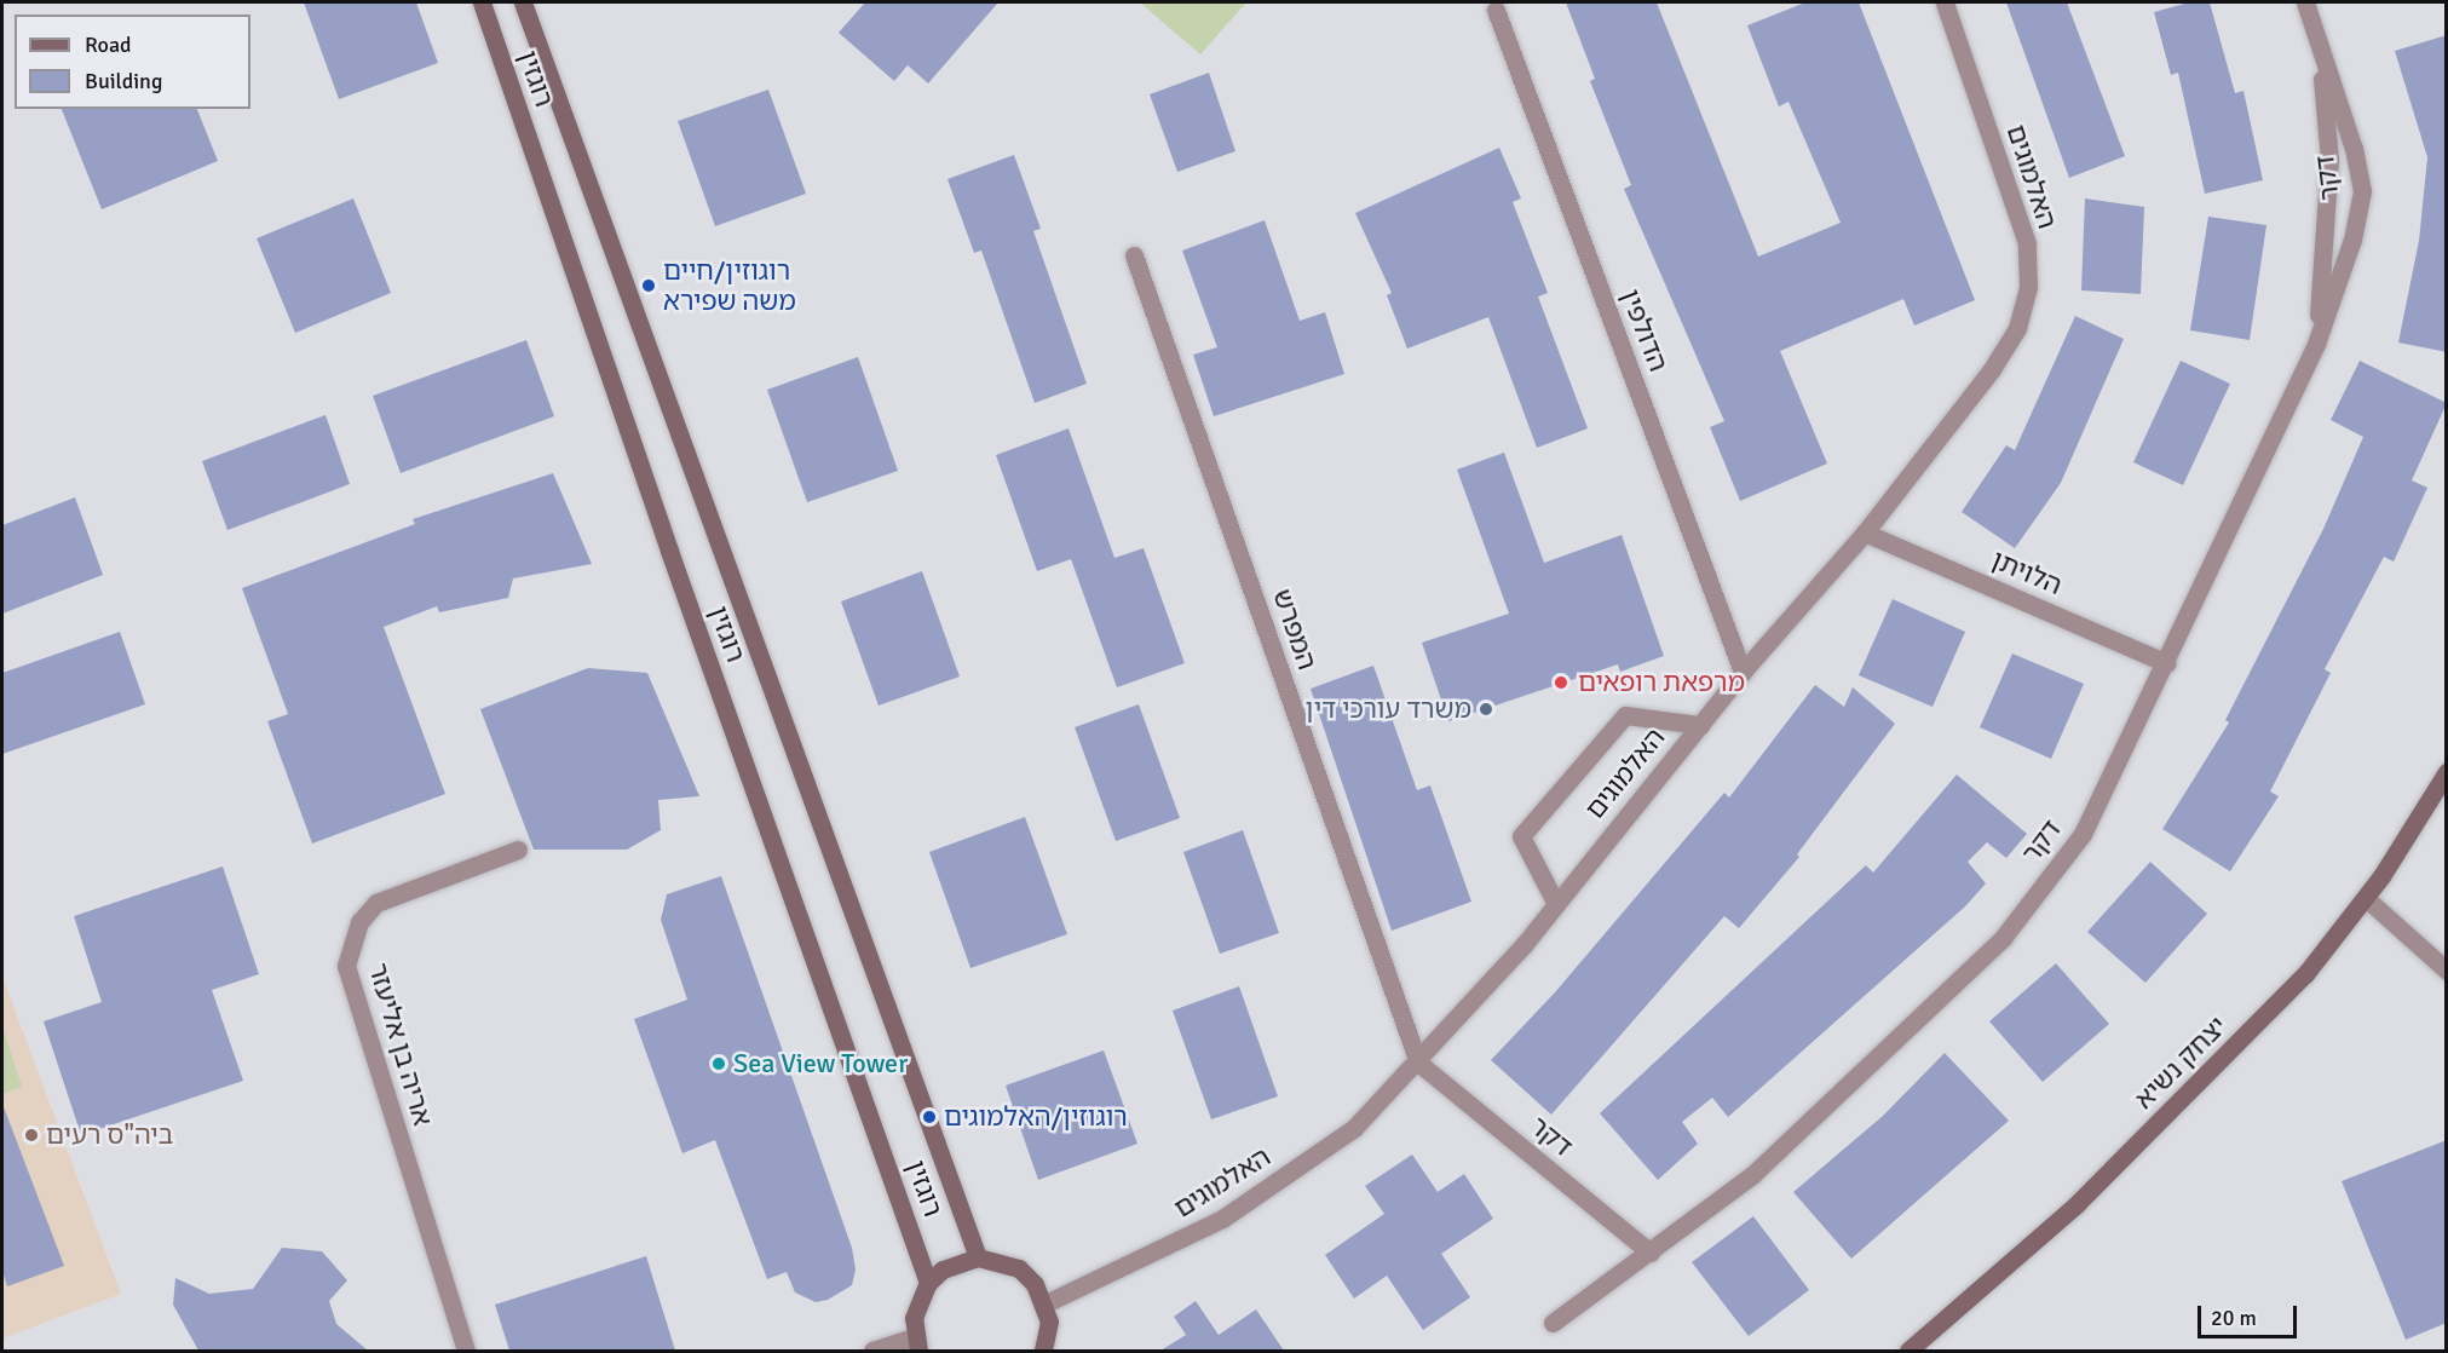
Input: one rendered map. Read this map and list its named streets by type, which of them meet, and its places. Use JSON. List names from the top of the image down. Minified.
{"streets":{"street":["רוגזין","האלמוגים","דקר","הדולפין","הלויתן","המפרש","אריה בן אליעזר","יצחק נשיא"]},"crossings":[["האלמוגים","דקר"],["האלמוגים","הדולפין"],["האלמוגים","הלויתן"],["האלמוגים","המפרש"],["דקר","הלויתן"],["דקר","המפרש"]],"places":["רוגוזין/חיים משה שפירא","מרפאת רופאים","משרד עורכי דין","Sea View Tower","רוגוזין/האלמוגים","ביה\"ס רעים"],"legend":["Road","Building"],"scale_bar":"20 m"}
